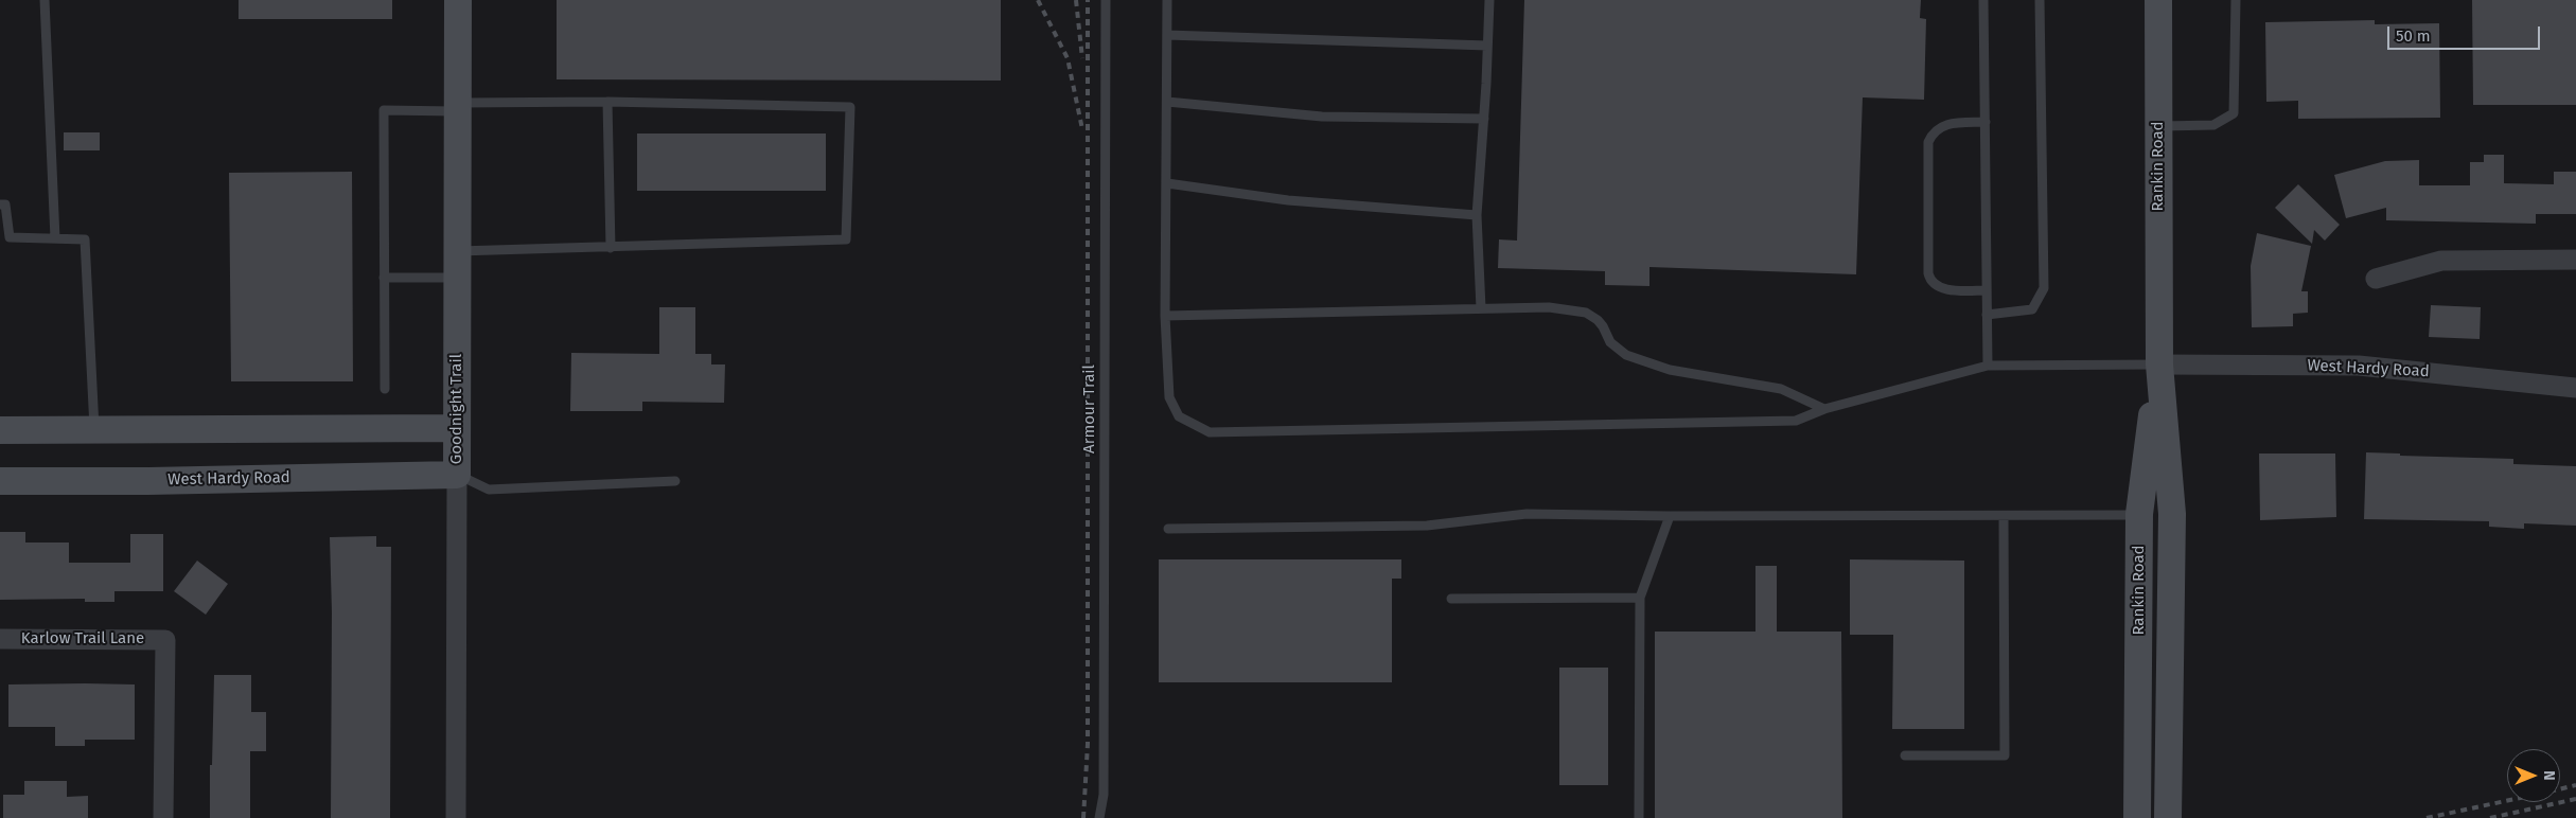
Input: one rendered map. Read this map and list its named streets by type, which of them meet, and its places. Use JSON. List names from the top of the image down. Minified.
{"streets":{"street":["Rankin Road","West Hardy Road","Goodnight Trail","Karlow Trail Lane"],"lane":["Armour Trail"]},"crossings":[["Rankin Road","West Hardy Road"],["West Hardy Road","Goodnight Trail"]],"scale_bar":"50 m","north":"right"}
